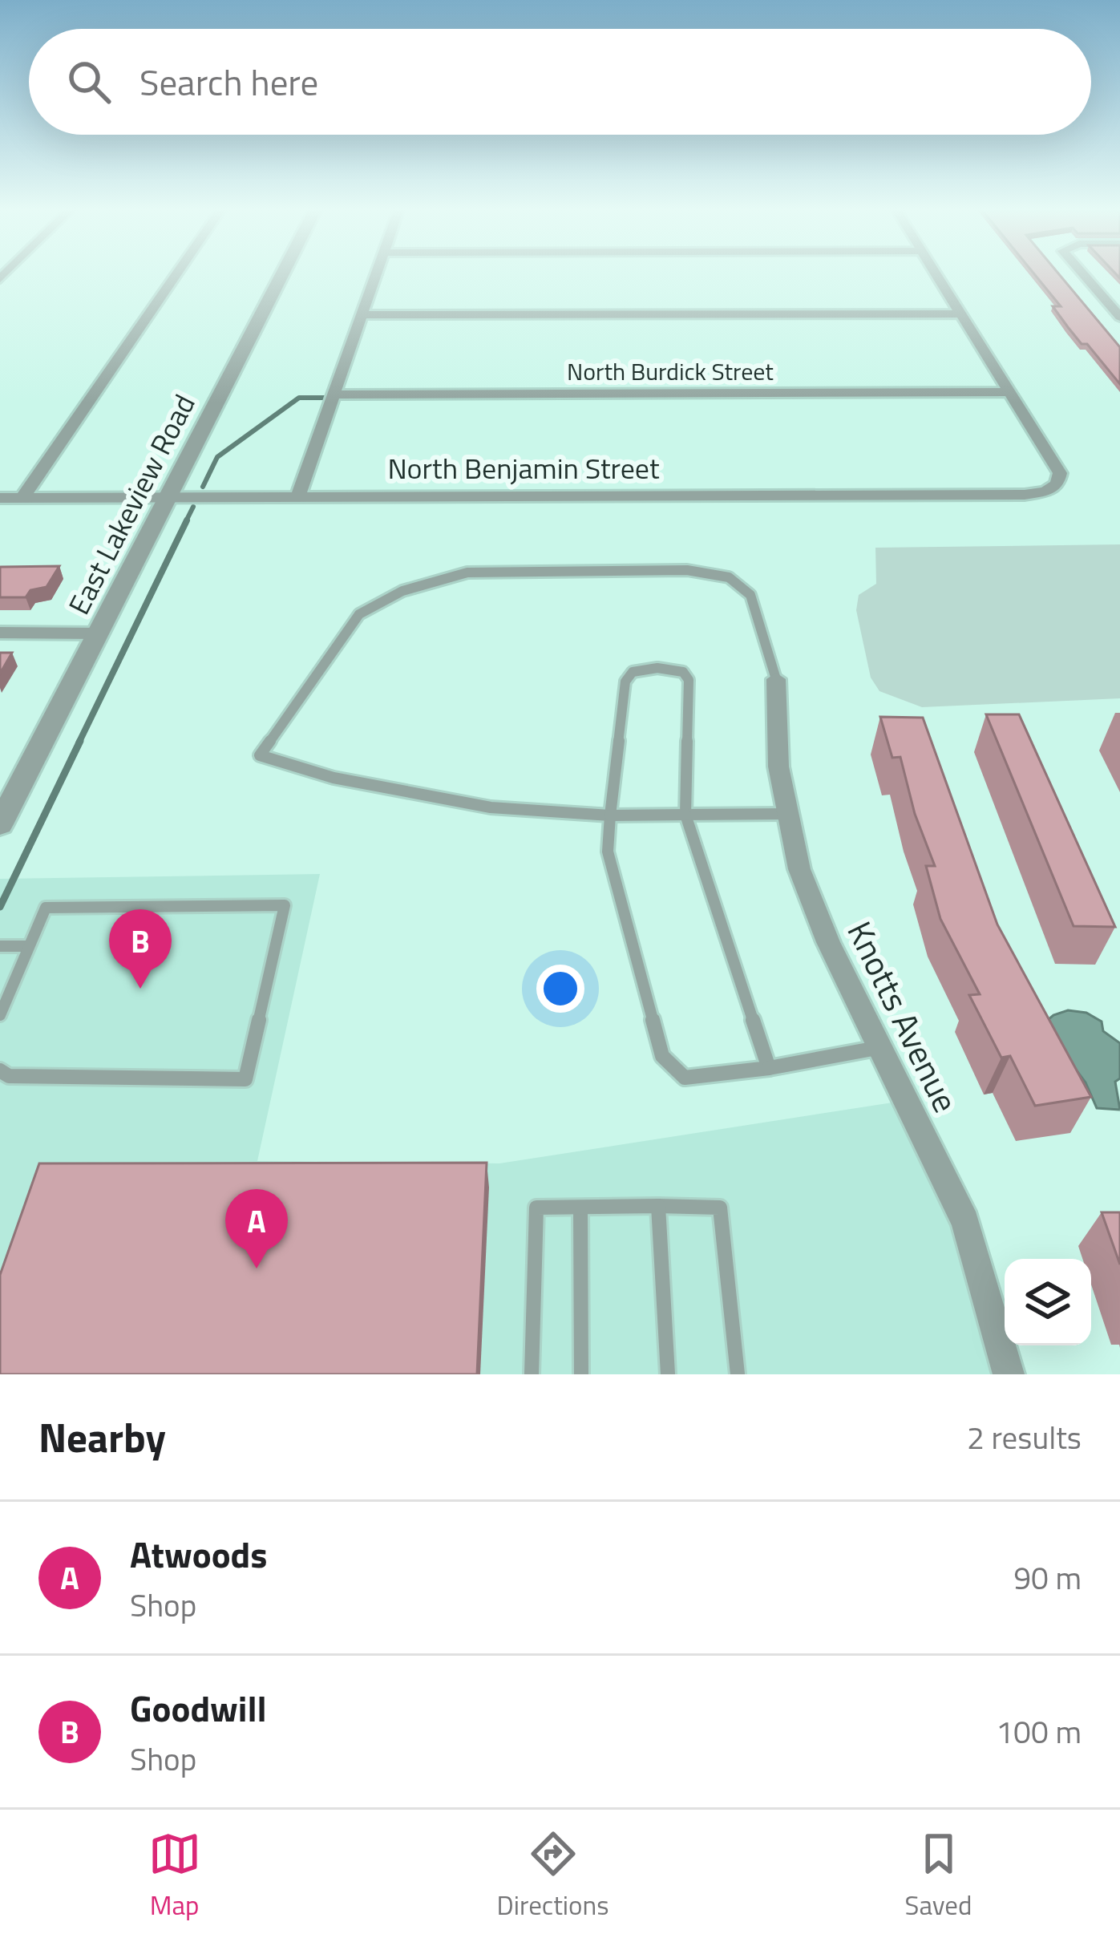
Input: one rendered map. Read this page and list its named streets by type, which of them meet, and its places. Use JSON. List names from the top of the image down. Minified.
{"streets":{"street":["North Burdick Street","North Benjamin Street","East Lakeview Road","Knotts Avenue"]},"crossings":[["North Burdick Street","North Benjamin Street"],["North Benjamin Street","East Lakeview Road"]],"page":{"search":"Search here","pins":["B","A"],"heading":["Nearby","2 results"],"list":[{"mark":"A","name":"Atwoods","note":"Shop","value":"90 m"},{"mark":"B","name":"Goodwill","note":"Shop","value":"100 m"}],"nav":["Map","Directions","Saved"]}}
